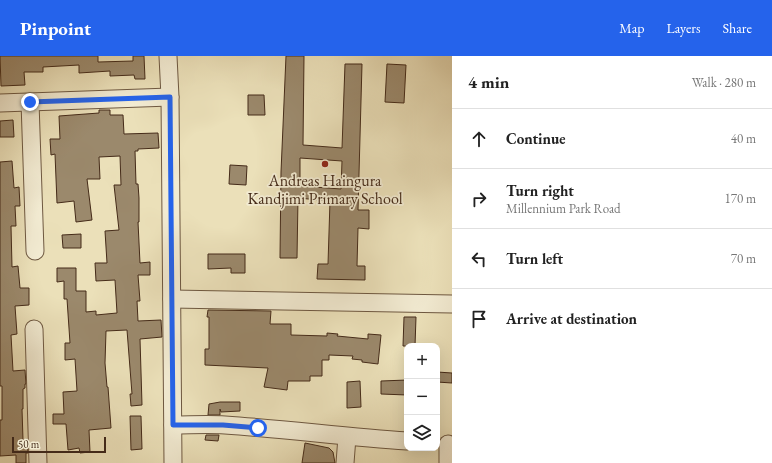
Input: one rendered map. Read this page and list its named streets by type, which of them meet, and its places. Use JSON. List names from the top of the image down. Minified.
{"places":["Andreas Haingura Kandjimi Primary School"],"scale_bar":"50 m","page":{"header":"Pinpoint","nav":["Map","Layers","Share"],"heading":["4 min","Walk · 280 m"],"list":[["Continue","40 m"],["Turn right","Millennium Park Road","170 m"],["Turn left","70 m"],"Arrive at destination"],"map_buttons":["+","−"],"scale":"50 m"}}
